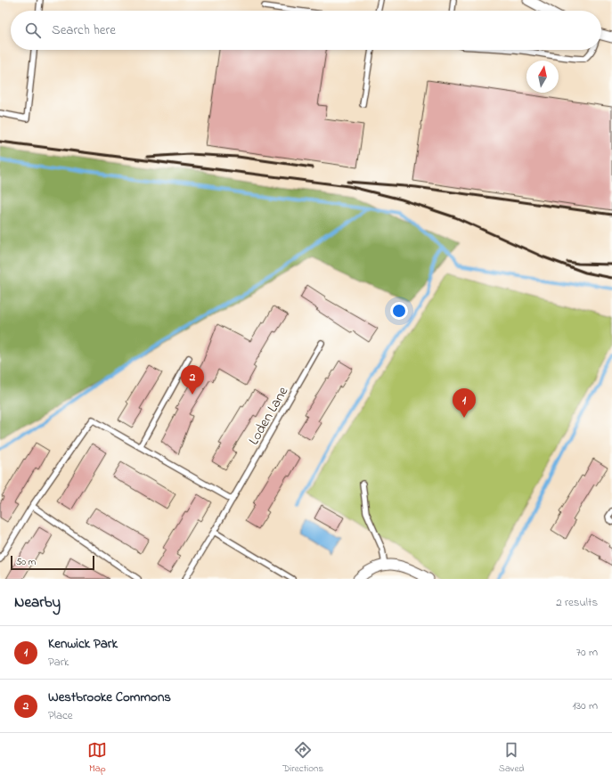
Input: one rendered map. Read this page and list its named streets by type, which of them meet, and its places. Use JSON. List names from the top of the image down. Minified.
{"streets":{"lane":["Loden Lane"]},"scale_bar":"50 m","north":"top","page":{"search":"Search here","pins":["2","1"],"scale":"50 m","heading":["Nearby","2 results"],"list":[{"mark":"1","name":"Kenwick Park","note":"Park","value":"70 m"},{"mark":"2","name":"Westbrooke Commons","note":"Place","value":"130 m"}],"nav":["Map","Directions","Saved"]}}
